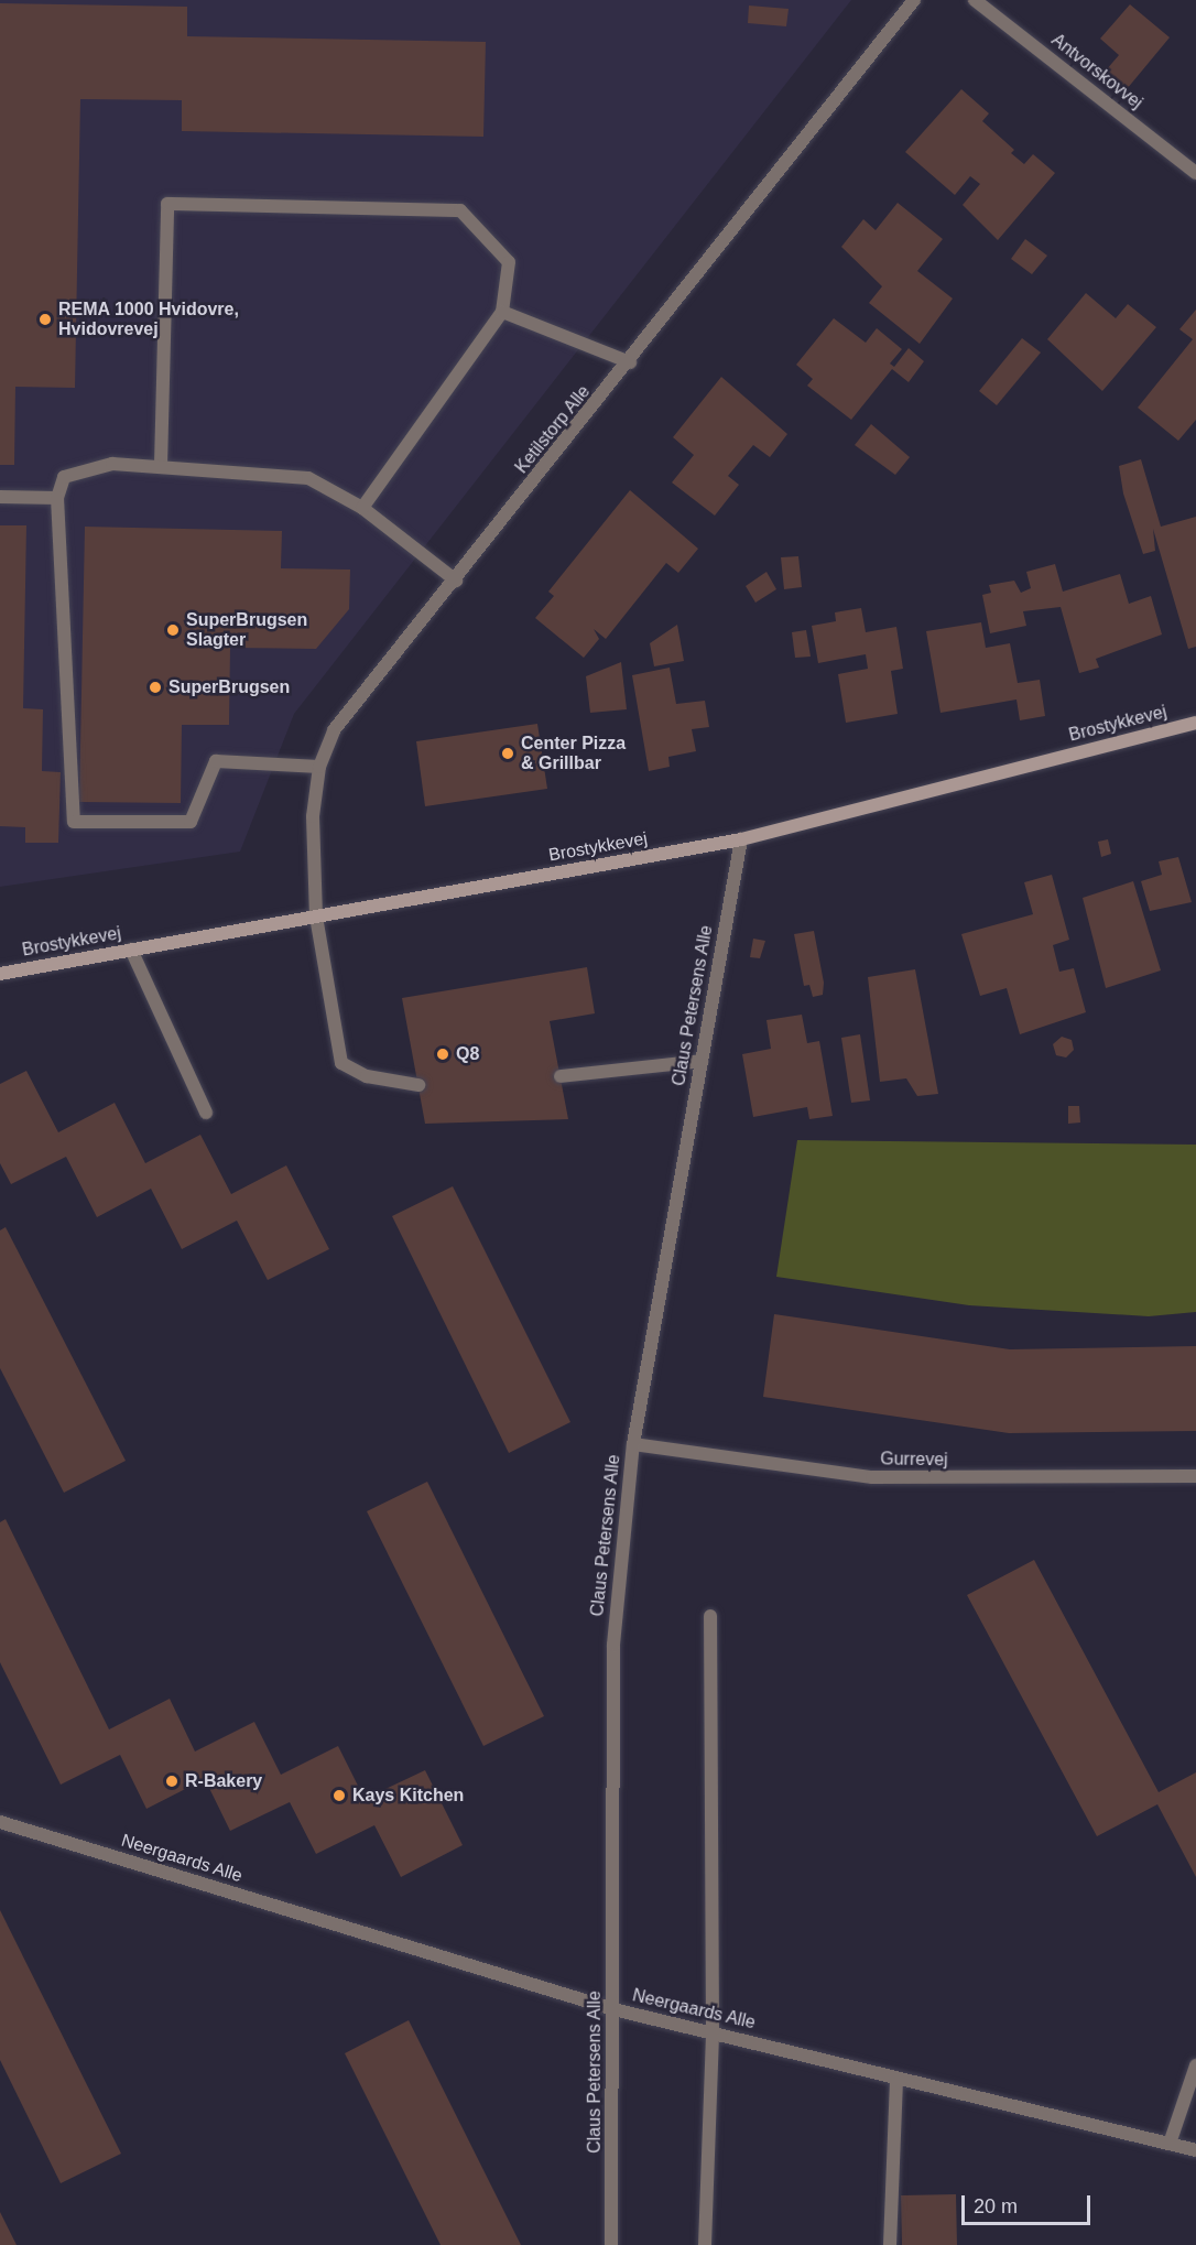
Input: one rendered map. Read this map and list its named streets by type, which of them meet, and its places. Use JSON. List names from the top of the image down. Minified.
{"streets":{"street":["Antvorskovvej","Ketilstorp Alle","Brostykkevej","Claus Petersens Alle","Gurrevej","Neergaards Alle"]},"crossings":[["Ketilstorp Alle","Brostykkevej"],["Brostykkevej","Claus Petersens Alle"],["Claus Petersens Alle","Gurrevej"],["Claus Petersens Alle","Neergaards Alle"]],"places":["REMA 1000 Hvidovre, Hvidovrevej","SuperBrugsen Slagter","SuperBrugsen","Center Pizza & Grillbar","Q8","R-Bakery","Kays Kitchen"],"scale_bar":"20 m"}
